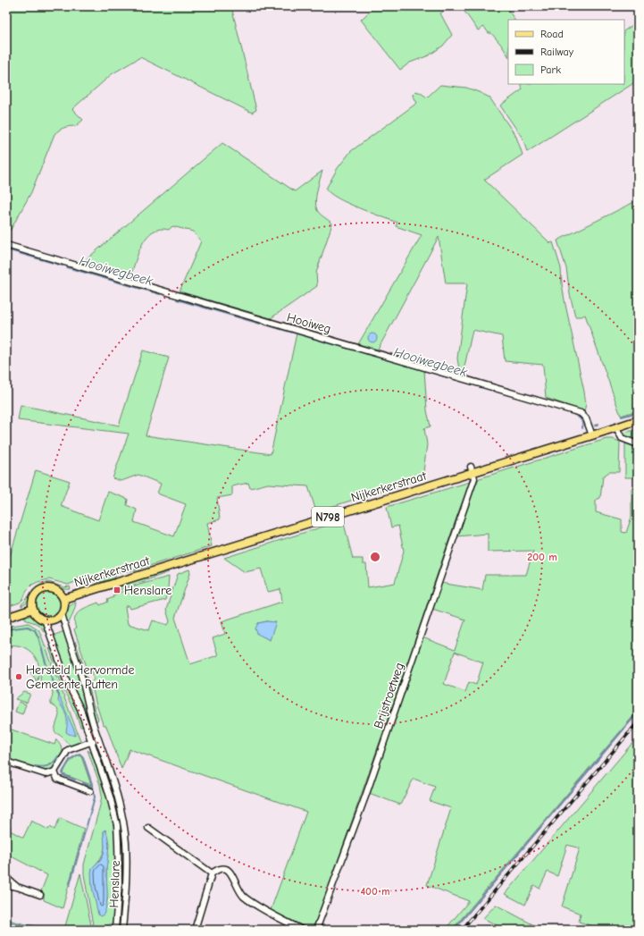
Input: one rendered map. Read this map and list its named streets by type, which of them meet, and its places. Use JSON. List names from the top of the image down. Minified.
{"streets":{"main road":["Nijkerkerstraat","N798"],"street":["Hooiweg","Brijstroetweg","Henslare"]},"crossings":[["Hooiweg","Nijkerkerstraat"],["Nijkerkerstraat","Brijstroetweg"],["Nijkerkerstraat","Henslare"]],"water":["Hooiwegbeek"],"places":{"transit":["Henslare"],"other":["Hersteld Hervormde Gemeente Putten"]},"legend":["Road","Railway","Park"],"rings":["200 m","400 m"]}
